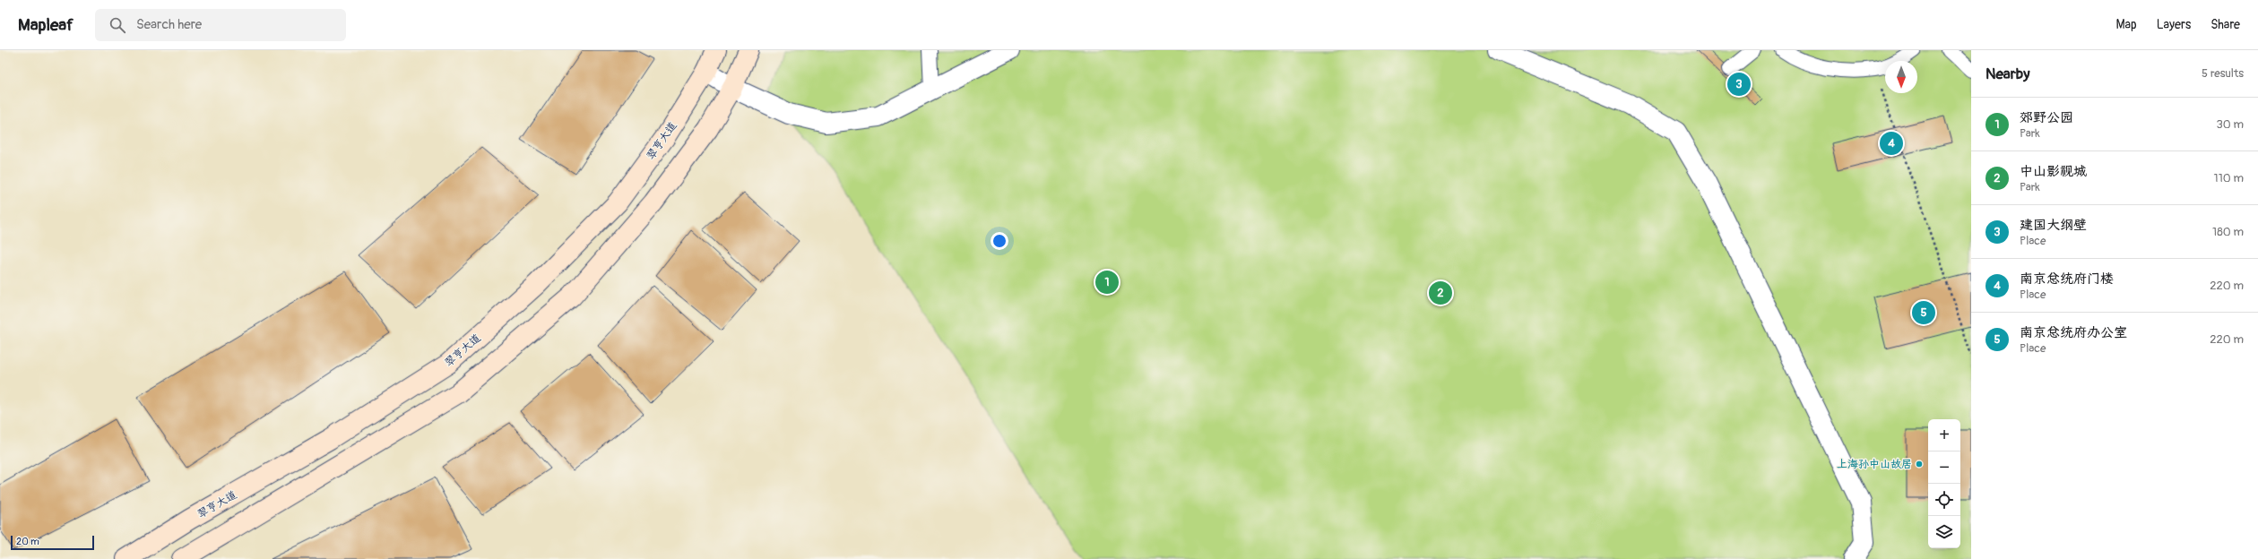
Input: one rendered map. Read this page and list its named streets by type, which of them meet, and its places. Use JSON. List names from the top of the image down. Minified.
{"streets":{"main road":["翠亨大道"]},"places":["上海孙中山故居"],"scale_bar":"20 m","north":"bottom","page":{"header":"Mapleaf","search":"Search here","nav":["Map","Layers","Share"],"heading":["Nearby","5 results"],"pins":["3","4","1","2","5"],"list":[{"mark":"1","name":"郊野公园","note":"Park","value":"30 m"},{"mark":"2","name":"中山影视城","note":"Park","value":"110 m"},{"mark":"3","name":"建国大纲壁","note":"Place","value":"180 m"},{"mark":"4","name":"南京总统府门楼","note":"Place","value":"220 m"},{"mark":"5","name":"南京总统府办公室","note":"Place","value":"220 m"}],"map_buttons":["+","−"],"scale":"20 m"}}
